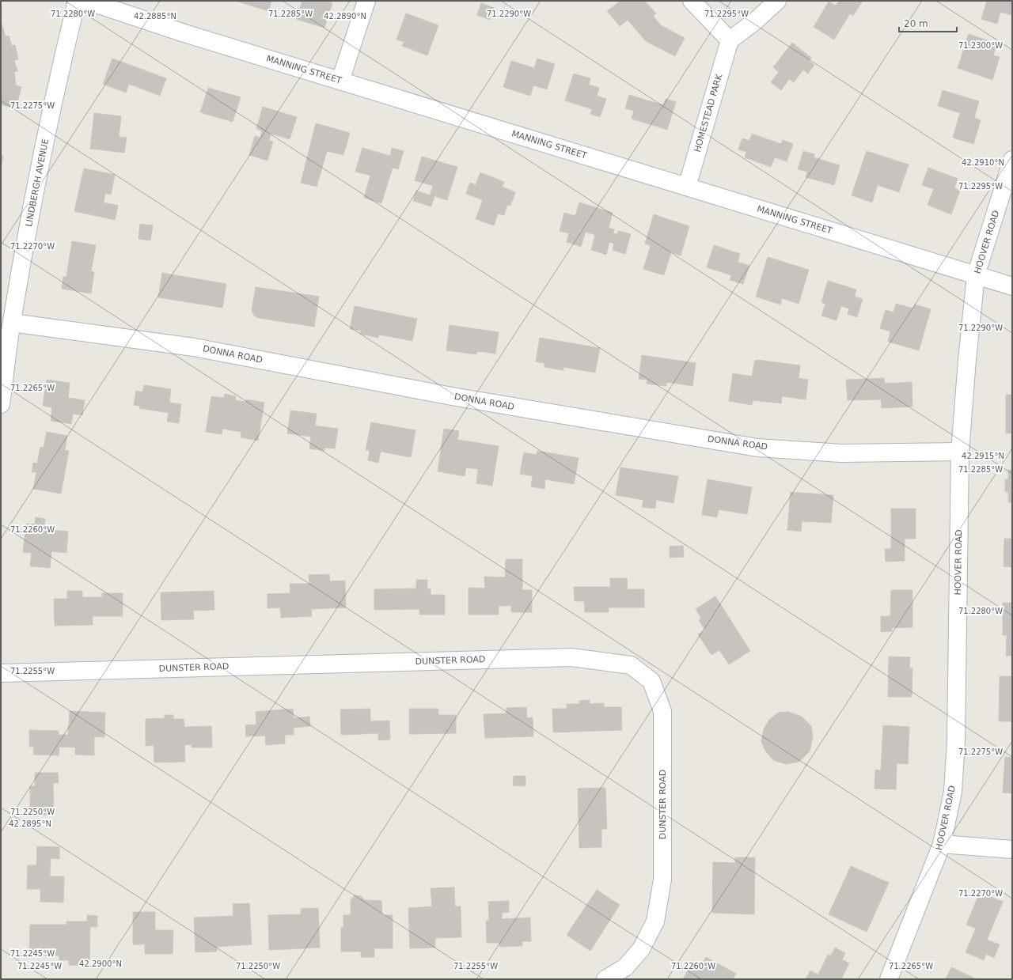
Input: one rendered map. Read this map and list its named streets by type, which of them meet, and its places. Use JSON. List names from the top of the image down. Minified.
{"streets":{"street":["MANNING STREET","HOMESTEAD PARK","LINDBERGH AVENUE","HOOVER ROAD","DONNA ROAD","DUNSTER ROAD"]},"crossings":[["MANNING STREET","HOMESTEAD PARK"],["MANNING STREET","HOOVER ROAD"],["LINDBERGH AVENUE","DONNA ROAD"],["HOOVER ROAD","DONNA ROAD"]],"scale_bar":"20 m","coordinates":["71.2285°W","71.2280°W","71.2290°W","71.2295°W","42.2885°N","42.2890°N","71.2300°W","71.2275°W","42.2910°N","71.2270°W","71.2265°W","42.2915°N","71.2260°W","71.2255°W","71.2250°W","42.2895°N","71.2245°W","42.2900°N"]}
